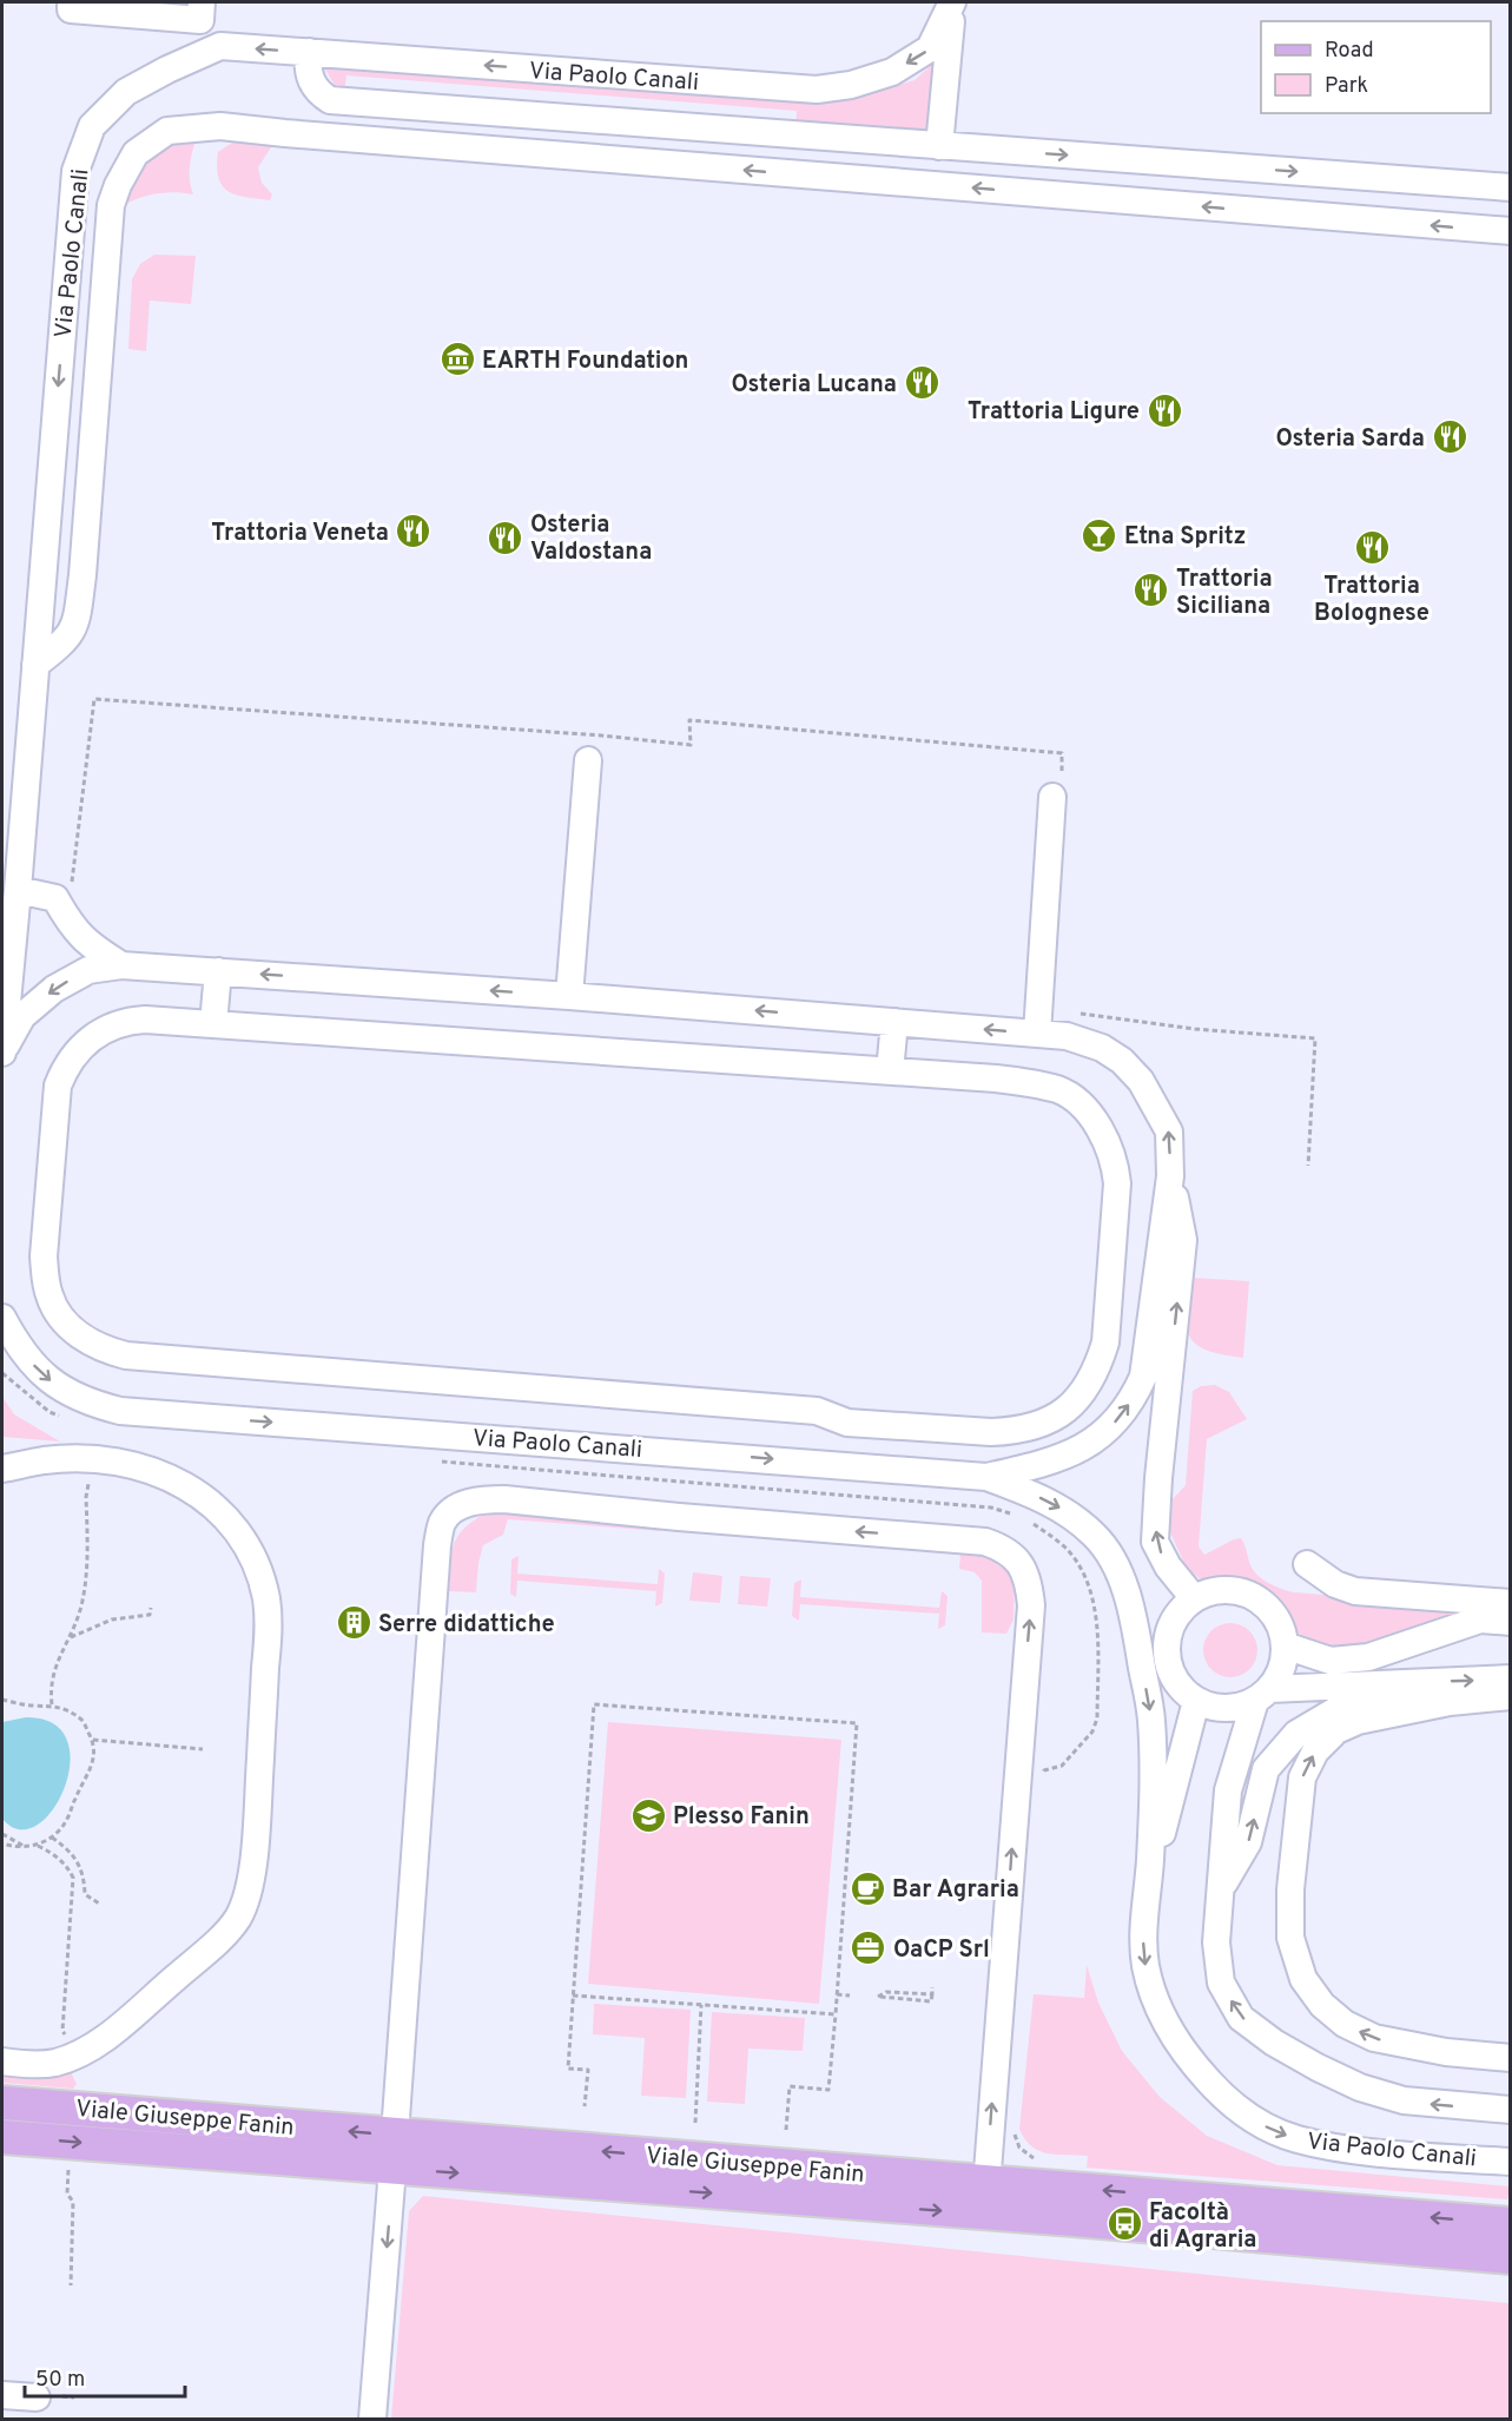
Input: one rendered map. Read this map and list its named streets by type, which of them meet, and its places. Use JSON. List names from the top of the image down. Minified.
{"streets":{"main road":["Viale Giuseppe Fanin"],"street":["Via Paolo Canali"]},"places":{"museum":["EARTH Foundation"],"restaurant":["Osteria Lucana","Trattoria Ligure","Osteria Sarda","Trattoria Veneta","Osteria Valdostana","Trattoria Bolognese","Trattoria Siciliana"],"bar":["Etna Spritz"],"building":["Serre didattiche"],"school or university":["Plesso Fanin"],"cafe":["Bar Agraria"],"office":["OaCP Srl"],"bus stop":["Facoltà di Agraria"]},"legend":["Road","Park"],"scale_bar":"50 m"}
